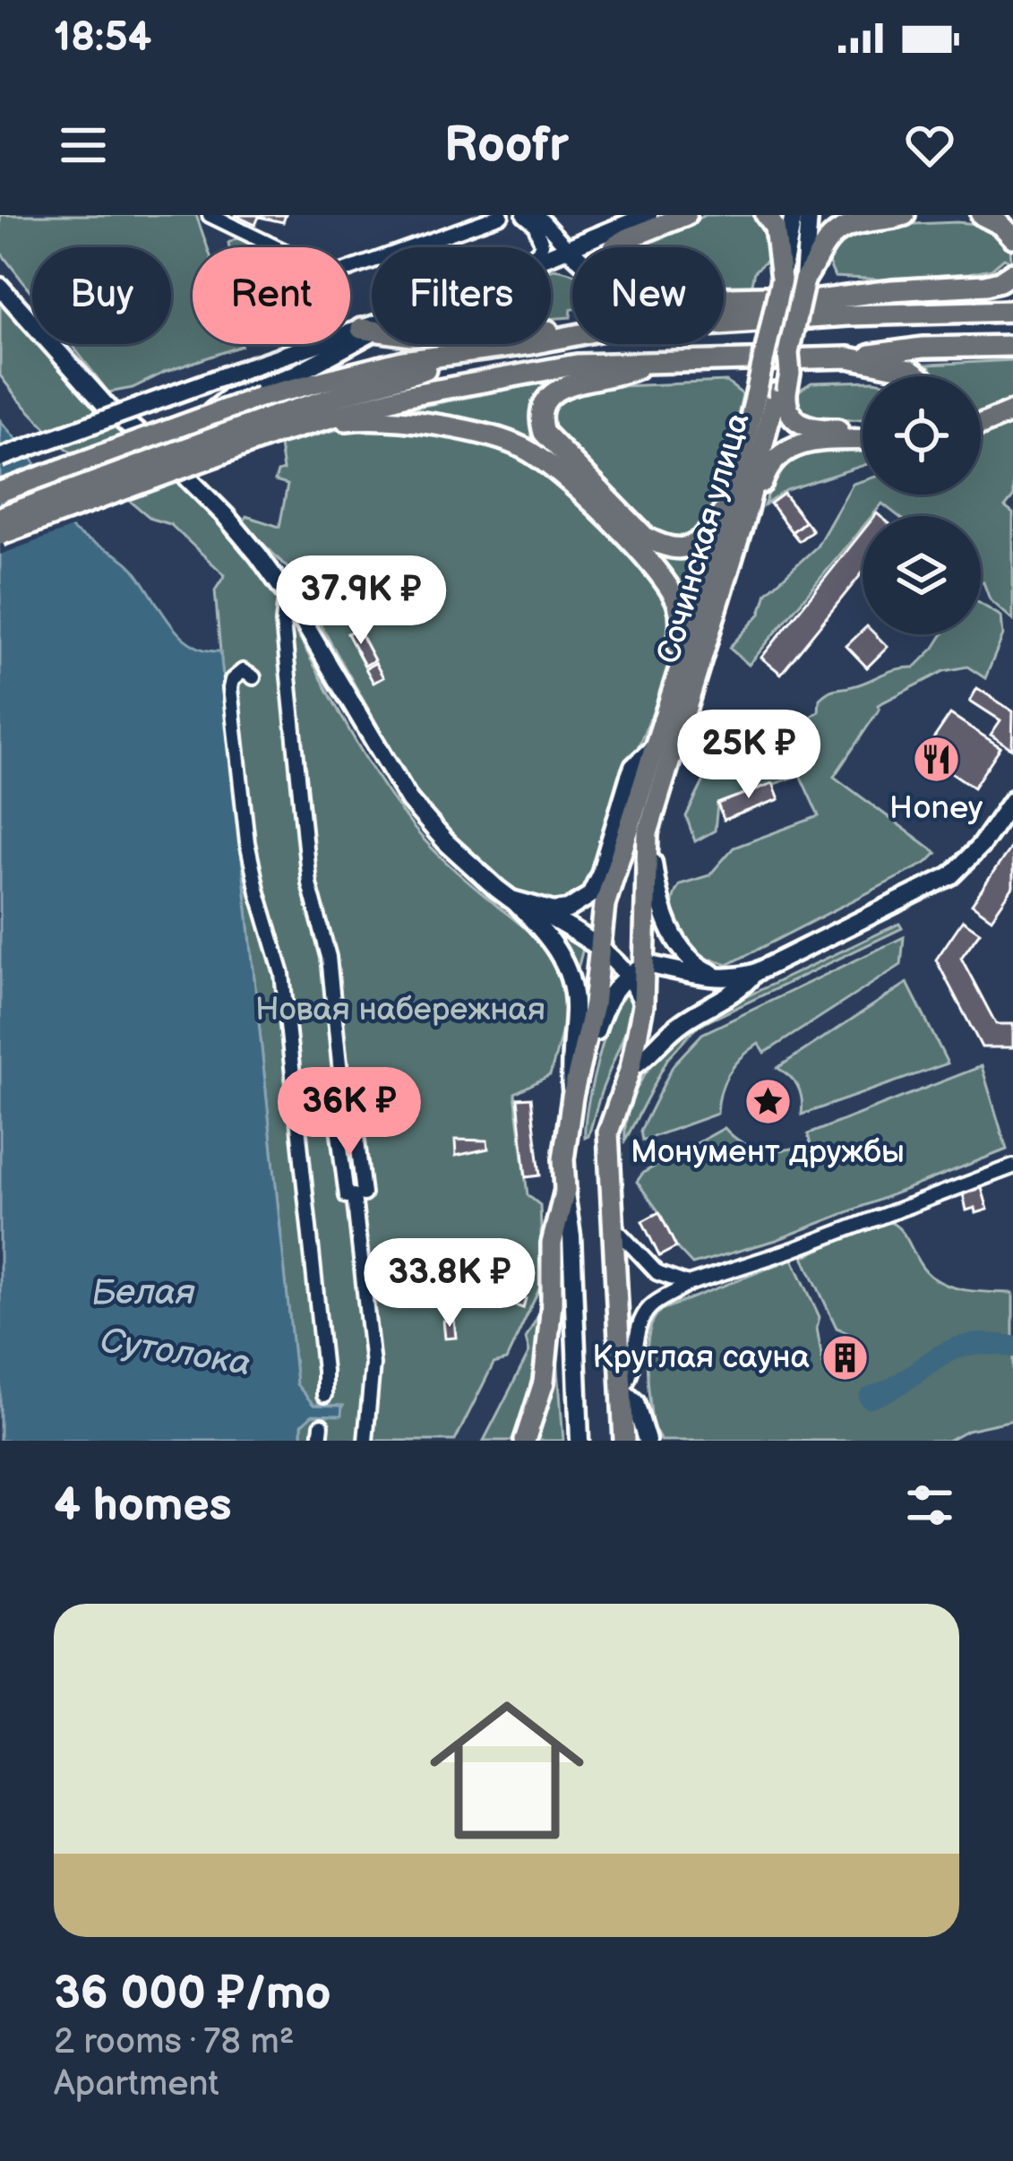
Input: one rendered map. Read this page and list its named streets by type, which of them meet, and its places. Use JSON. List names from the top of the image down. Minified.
{"streets":{"main road":["Сочинская улица"]},"water":["Белая","Сутолока"],"parks":["Новая набережная"],"places":{"restaurant":["Honey"],"place":["Монумент дружбы"],"building":["Круглая сауна"]},"page":{"status":"18:54","header":"Roofr","chip":["Buy","Rent","Filters","New"],"price":["37.9K ₽","25K ₽","36K ₽","33.8K ₽"],"heading":"4 homes","list":[{"name":"36 000 ₽/mo","note":"2 rooms · 78 m² · Apartment"}]}}
